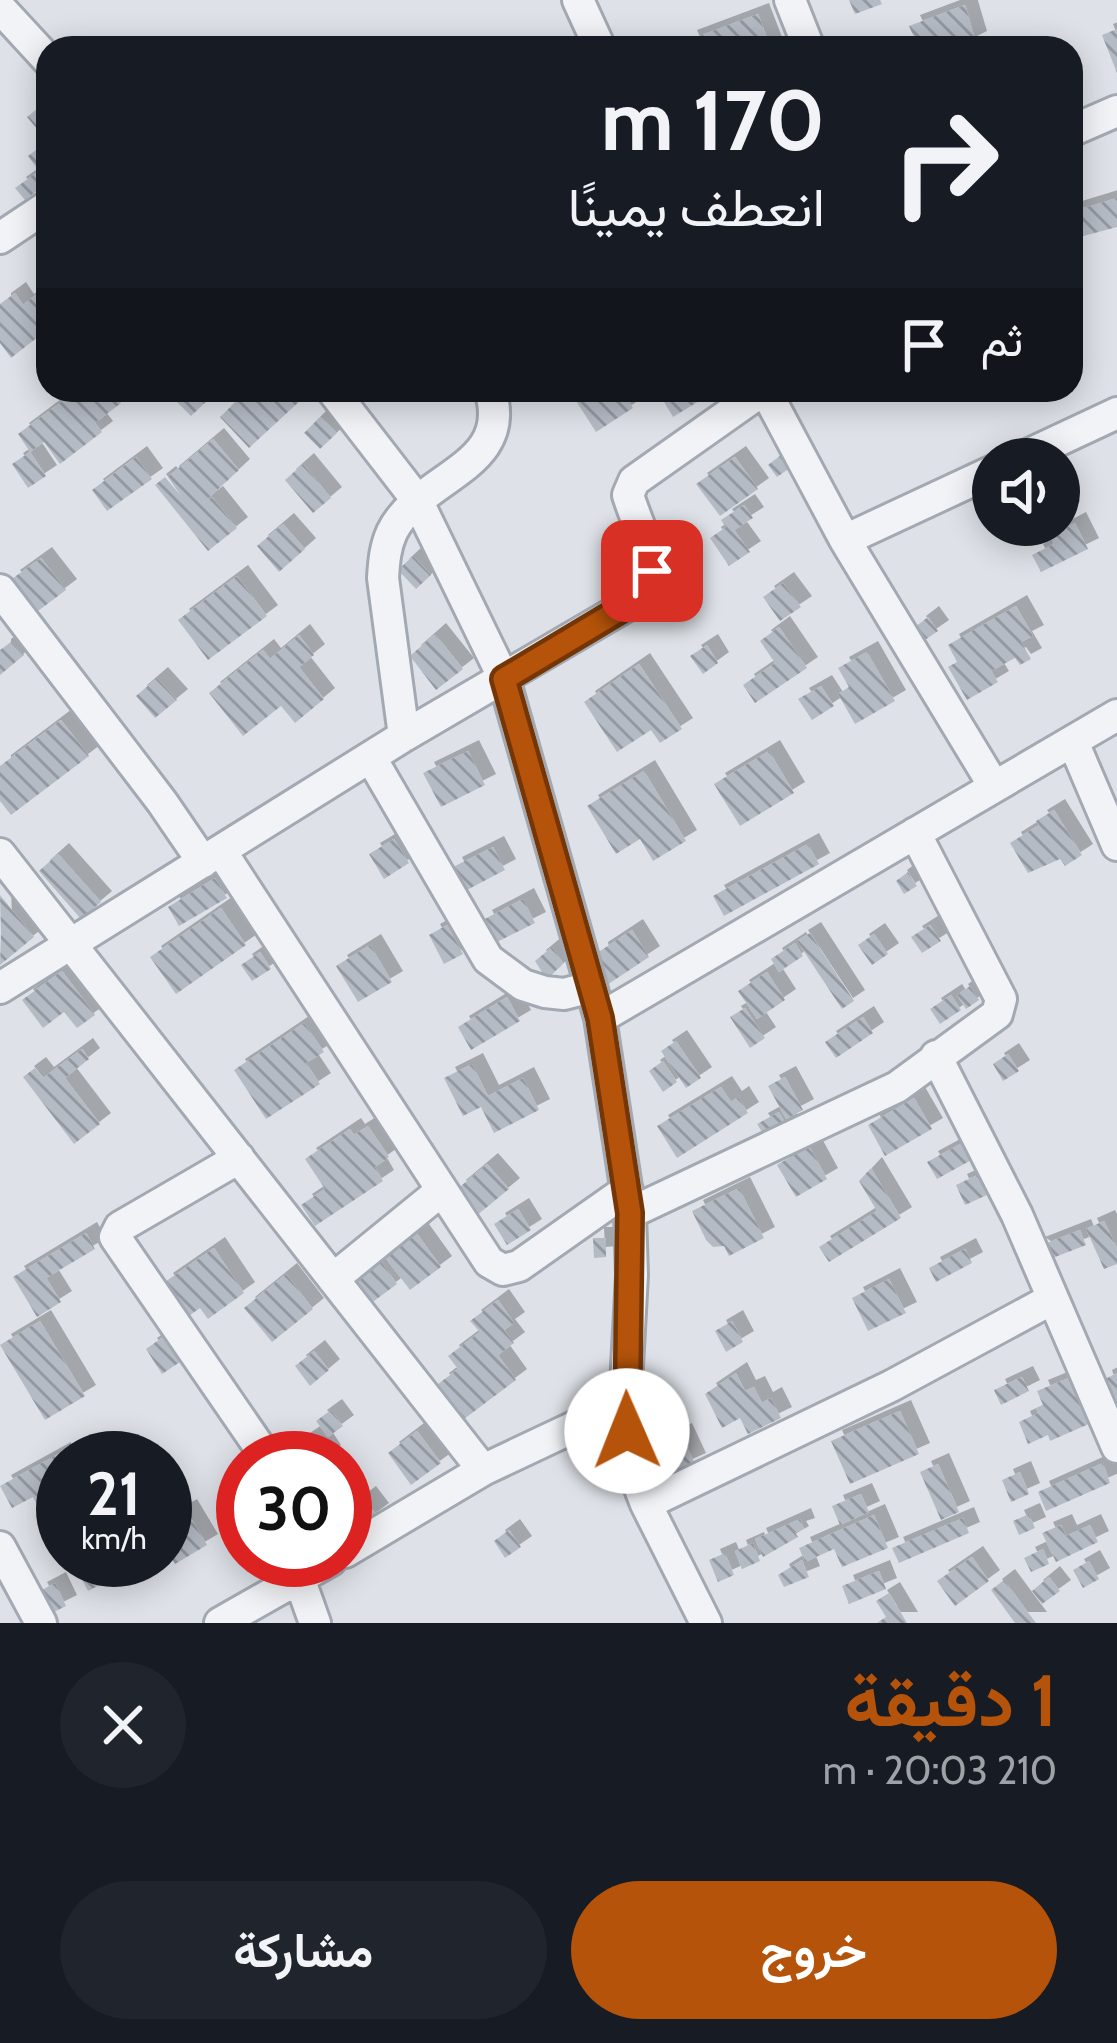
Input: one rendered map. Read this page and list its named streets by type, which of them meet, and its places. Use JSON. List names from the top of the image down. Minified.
{"page":{"turn":["170 m","انعطف يمينًا"],"then":"ثم","speed":"21 km/h","limit":"30","heading":["1 دقيقة","210 m · 20:03"],"buttons":["خروج","مشاركة"]}}
